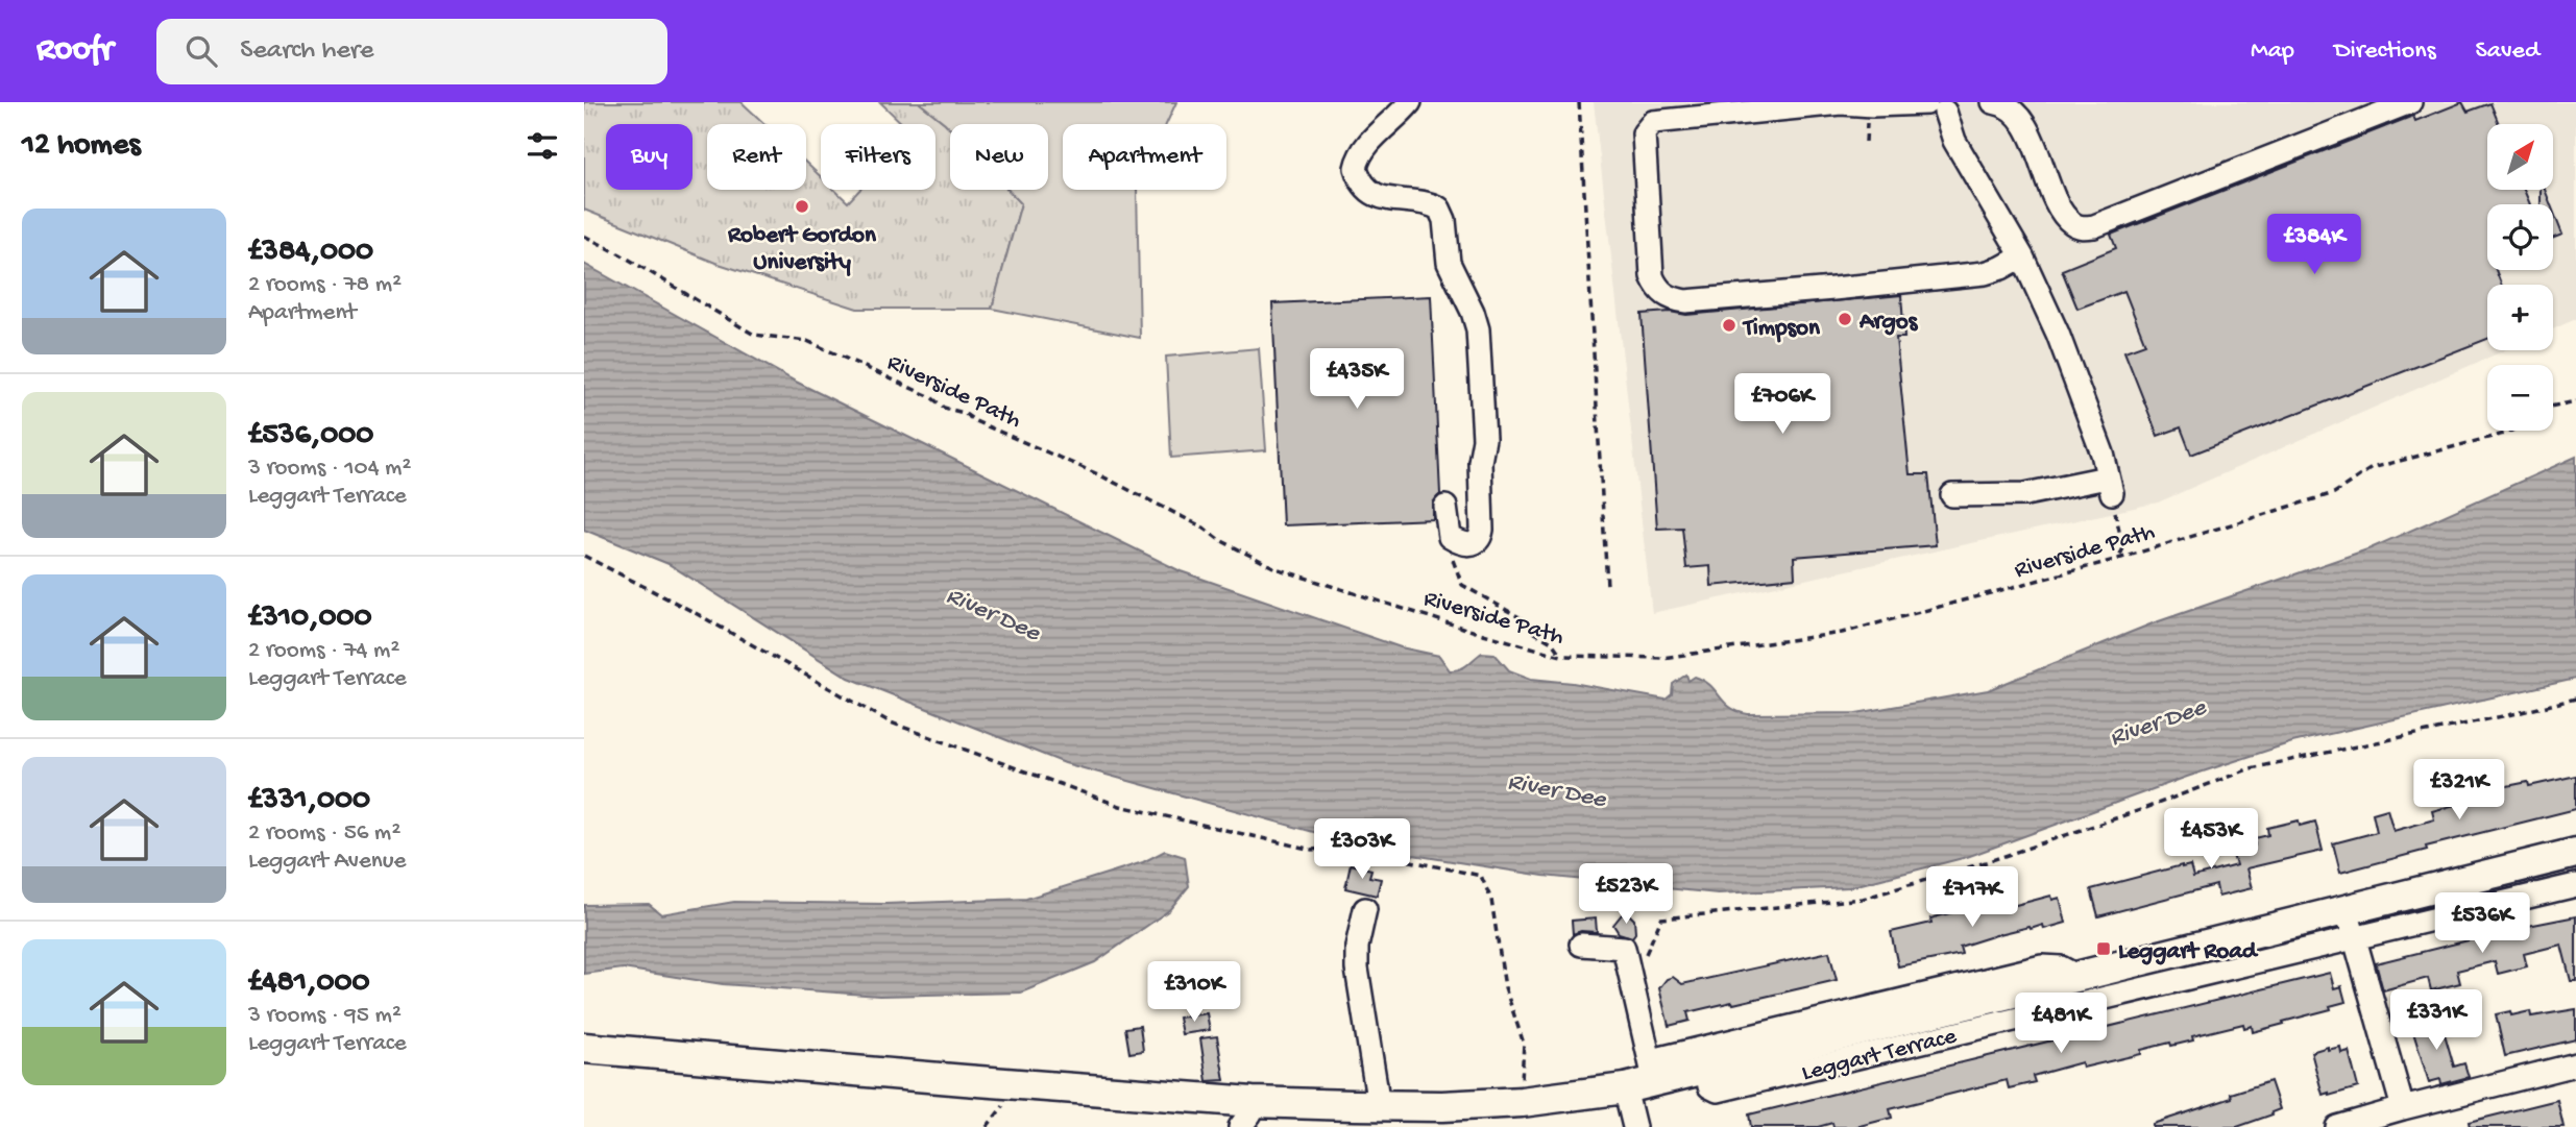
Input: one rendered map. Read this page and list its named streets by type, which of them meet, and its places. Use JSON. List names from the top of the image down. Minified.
{"streets":{"main road":["Leggart Terrace"],"path":["Riverside Path"]},"water":["River Dee"],"places":{"other":["Robert Gordon University","Argos","Timpson"],"transit":["Leggart Road"]},"north":"top right","page":{"header":"Roofr","search":"Search here","nav":["Map","Directions","Saved"],"heading":"12 homes","map_buttons":["+","−"],"chip":["Buy","Rent","Filters","New","Apartment"],"list":[{"name":"£384,000","note":"2 rooms · 78 m² · Apartment"},{"name":"£536,000","note":"3 rooms · 104 m² · Leggart Terrace"},{"name":"£310,000","note":"2 rooms · 74 m² · Leggart Terrace"},{"name":"£331,000","note":"2 rooms · 56 m² · Leggart Avenue"},{"name":"£481,000","note":"3 rooms · 95 m² · Leggart Terrace"}],"price":["£384K","£435K","£706K","£321K","£453K","£303K","£523K","£717K","£536K","£310K","£331K","£481K"]}}
